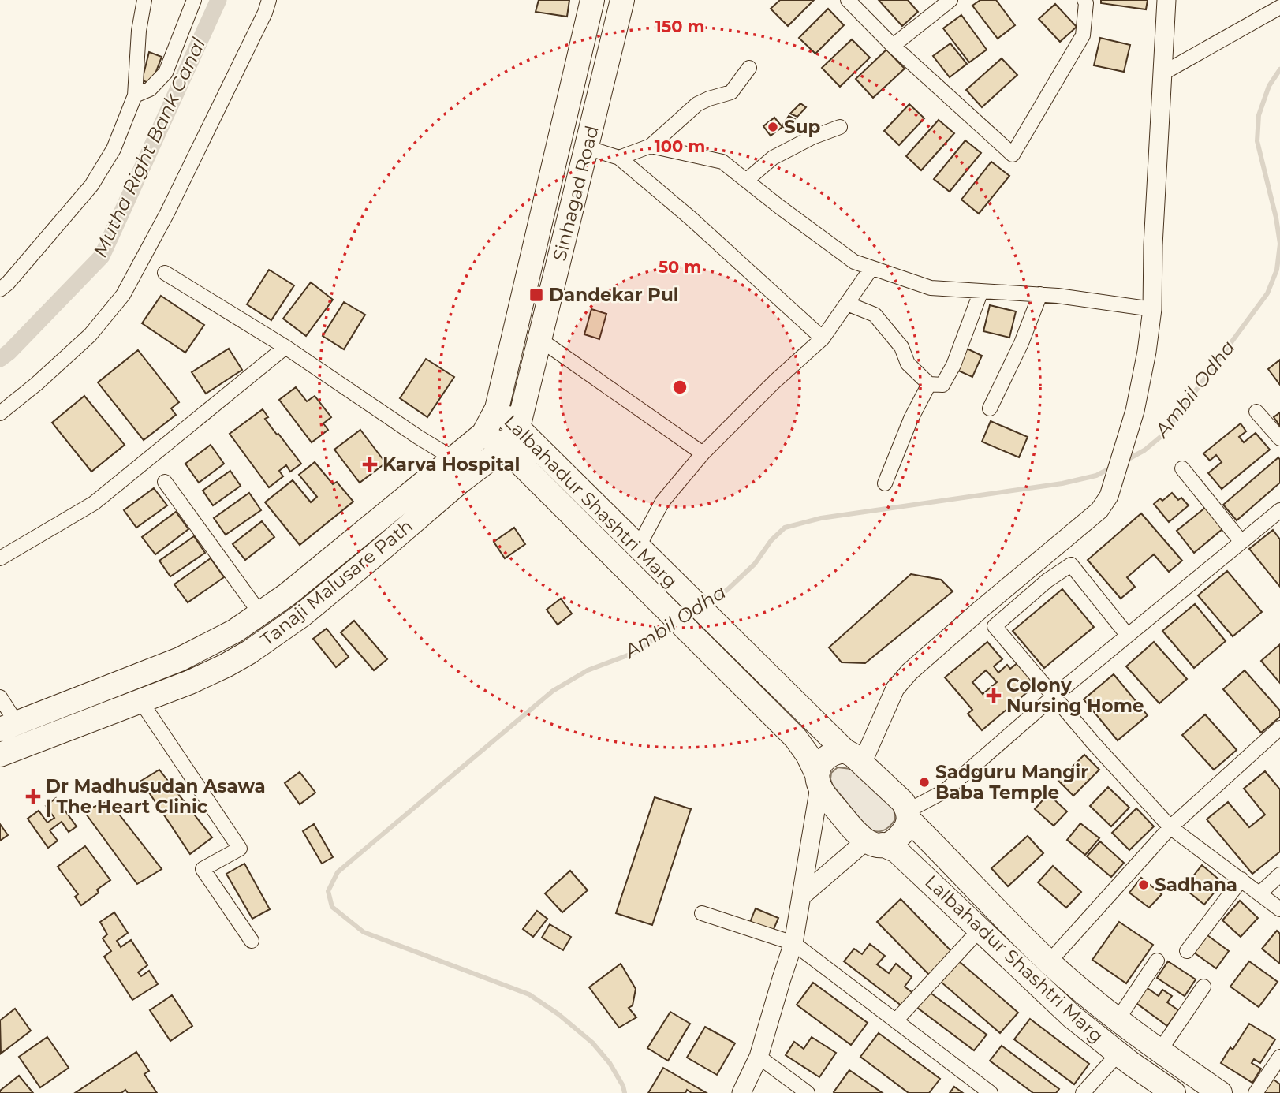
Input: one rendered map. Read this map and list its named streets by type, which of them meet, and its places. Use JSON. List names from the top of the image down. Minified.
{"streets":{"main road":["Sinhagad Road","Lalbahadur Shashtri Marg","Tanaji Malusare Path"]},"crossings":[["Sinhagad Road","Lalbahadur Shashtri Marg"],["Sinhagad Road","Tanaji Malusare Path"],["Lalbahadur Shashtri Marg","Tanaji Malusare Path"]],"water":["Mutha Right Bank Canal","Ambil Odha"],"places":{"other":["Sup","Sadguru Mangir Baba Temple","Sadhana"],"transit":["Dandekar Pul"],"health":["Karva Hospital","Colony Nursing Home","Dr Madhusudan Asawa | The Heart Clinic"]},"rings":["150 m","100 m","50 m"]}
